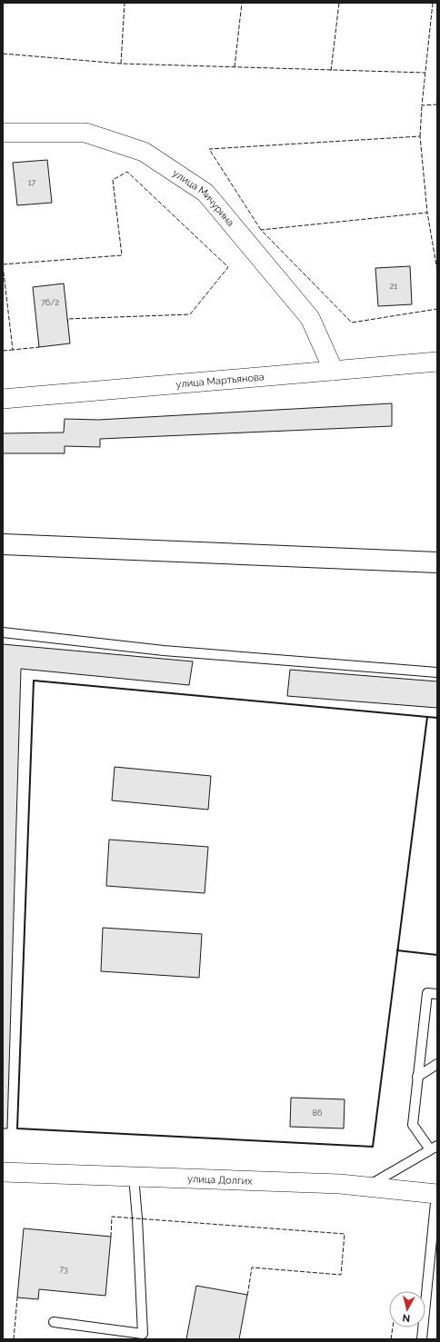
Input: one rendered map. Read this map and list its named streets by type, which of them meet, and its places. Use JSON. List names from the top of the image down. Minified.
{"streets":{"street":["улица Мичурина","улица Мартьянова","улица Долгих"]},"crossings":[["улица Мичурина","улица Мартьянова"]],"house_numbers":["17","21","76/2","86","73"],"north":"bottom"}
